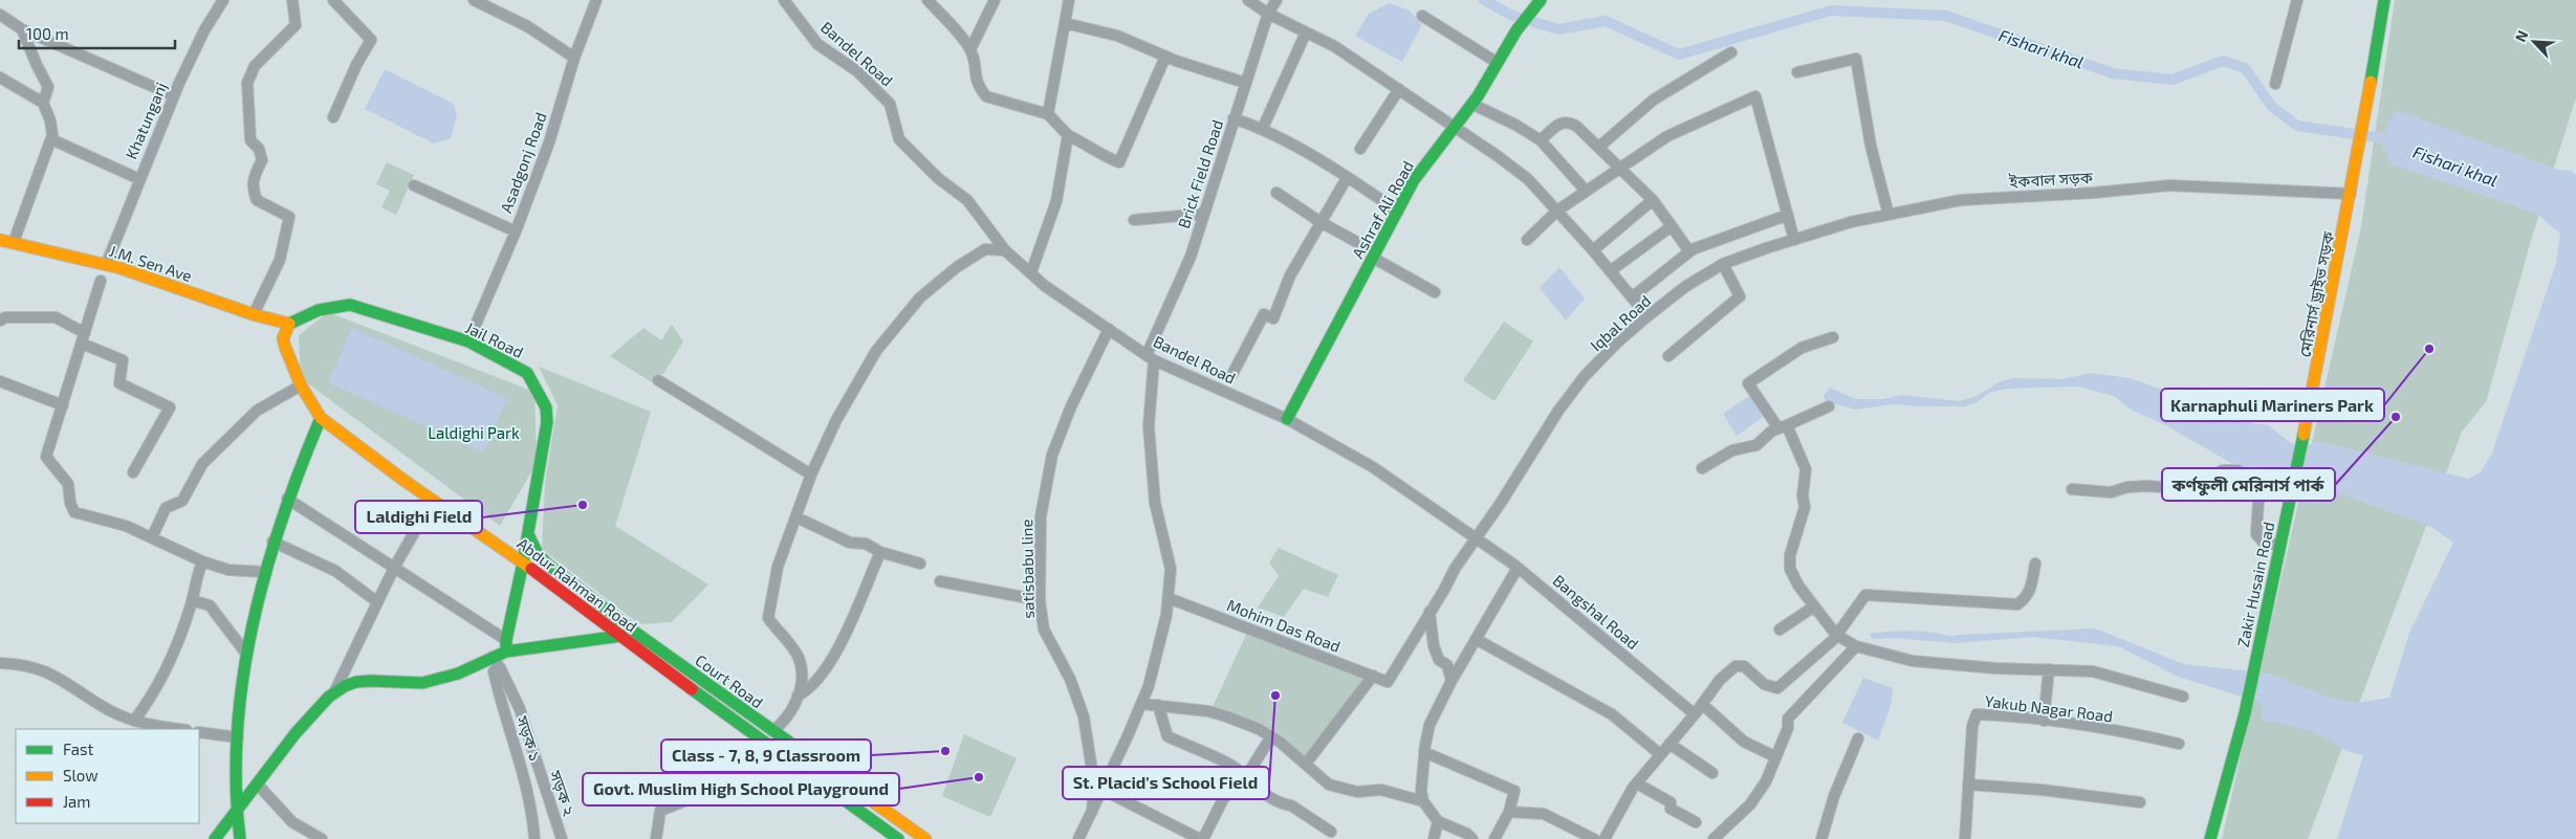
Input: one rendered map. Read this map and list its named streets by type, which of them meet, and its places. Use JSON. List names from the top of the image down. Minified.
{"streets":{"main road":["Ashraf Ali Road","J.M. Sen Ave","মেরিনার্স ড্রাইভ সড়ক","Jail Road","Abdur Rahman Road","Zakir Husain Road","Court Road"],"street":["Bandel Road","Khatunganj","Asadgonj Road","Brick Field Road","ইকবাল সড়ক","Iqbal Road","satisbabu line","Bangshal Road","Mohim Das Road","Yakub Nagar Road","সড়ক ১","সড়ক ২"]},"crossings":[["Bandel Road","Brick Field Road"],["Bandel Road","Ashraf Ali Road"],["Bandel Road","Iqbal Road"],["Bandel Road","satisbabu line"],["Bandel Road","Bangshal Road"],["Asadgonj Road","Jail Road"],["ইকবাল সড়ক","মেরিনার্স ড্রাইভ সড়ক"],["ইকবাল সড়ক","Iqbal Road"],["J.M. Sen Ave","Jail Road"],["J.M. Sen Ave","Abdur Rahman Road"],["মেরিনার্স ড্রাইভ সড়ক","Zakir Husain Road"],["Iqbal Road","Bangshal Road"],["Jail Road","Abdur Rahman Road"],["Jail Road","Court Road"],["সড়ক ১","সড়ক ২"]],"water":["Fishari khal"],"parks":["Laldighi Park"],"places":["Karnaphuli Mariners Park","কর্ণফুলী মেরিনার্স পার্ক","Laldighi Field","St. Placid's School Field","Class - 7, 8, 9 Classroom","Govt. Muslim High School Playground"],"legend":["Fast","Slow","Jam"],"scale_bar":"100 m","north":"top left"}
